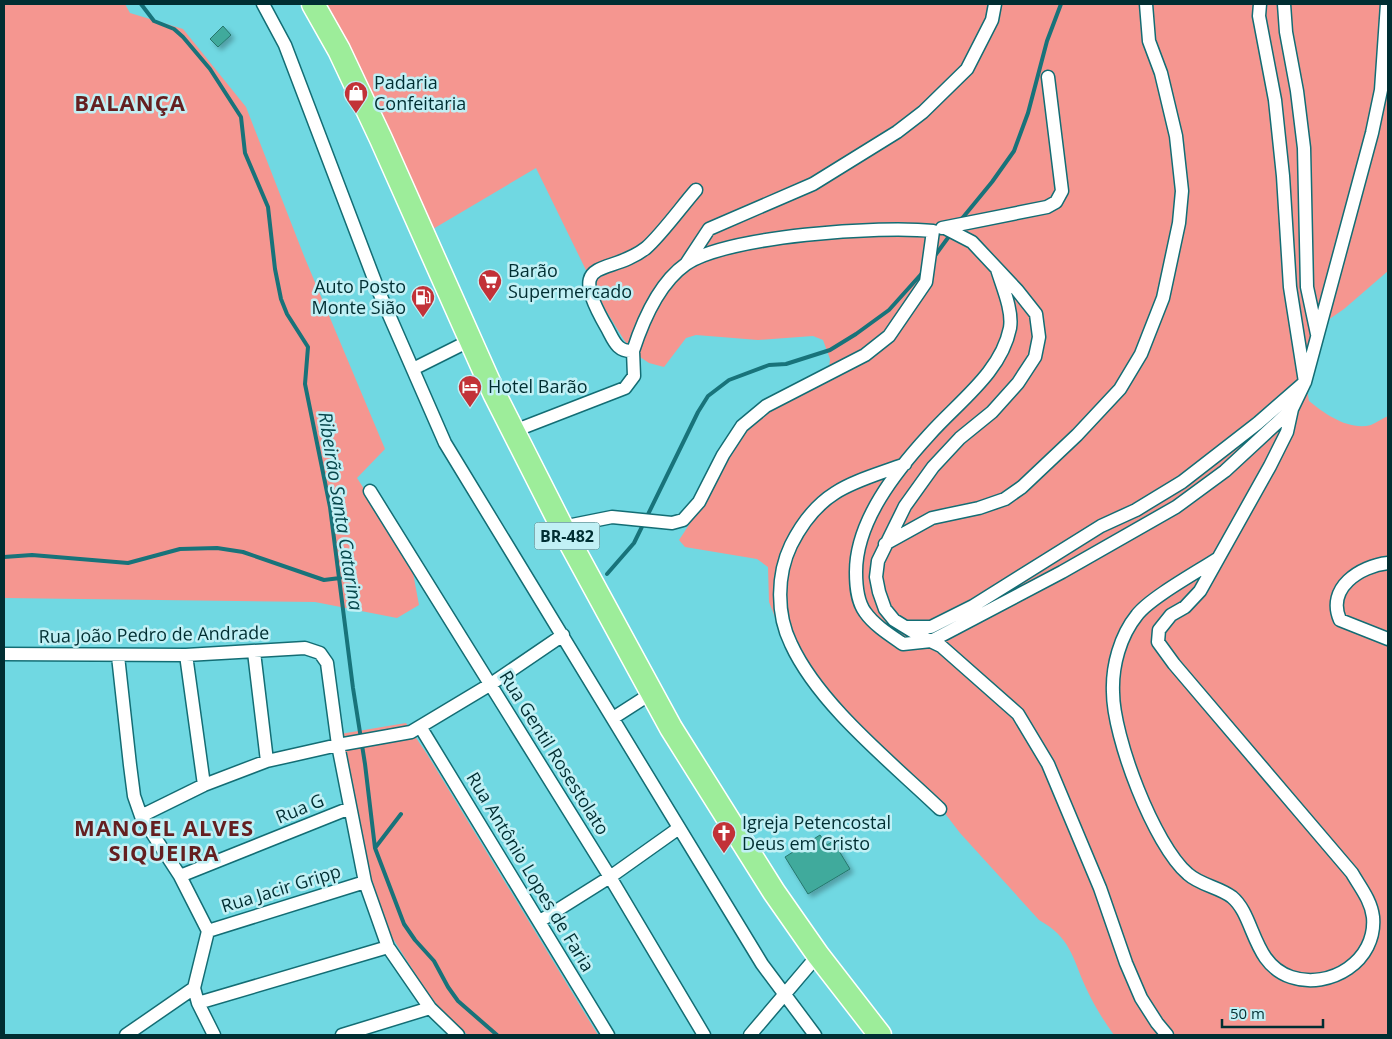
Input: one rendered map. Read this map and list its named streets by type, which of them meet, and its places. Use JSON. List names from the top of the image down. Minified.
{"streets":{"highway":["BR-482"],"street":["Rua João Pedro de Andrade","Rua Gentil Rosestolato","Rua G","Rua Antônio Lopes de Faria","Rua Jacir Gripp"]},"districts":["BALANÇA","MANOEL ALVES SIQUEIRA"],"water":["Ribeirão Santa Catarina"],"places":{"shop":["Padaria Confeitaria"],"supermarket":["Barão Supermercado"],"fuel station":["Auto Posto Monte Sião"],"hotel":["Hotel Barão"],"church":["Igreja Petencostal Deus em Cristo"]},"scale_bar":"50 m"}
